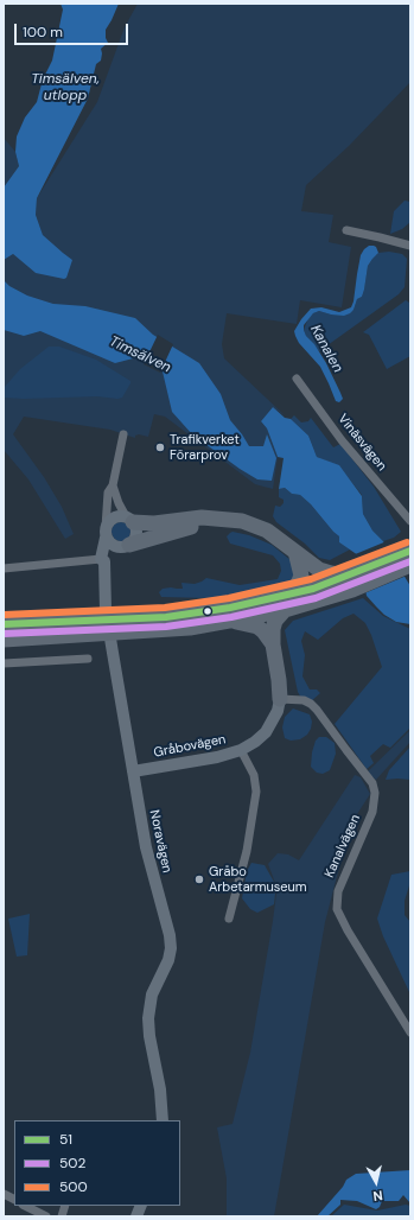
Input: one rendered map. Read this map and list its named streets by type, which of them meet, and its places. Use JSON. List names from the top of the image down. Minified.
{"streets":{"street":["Vinäsvägen","Gråbovägen","Noravägen","Kanalvägen"]},"crossings":[["Gråbovägen","Noravägen"],["Gråbovägen","Kanalvägen"]],"water":["Timsälven, utlopp","Kanalen","Timsälven"],"places":["Trafikverket Förarprov","Gråbo Arbetarmuseum"],"lines":["transit line 500","transit line 51","transit line 502"],"legend":["51","502","500"],"scale_bar":"100 m","north":"bottom"}
